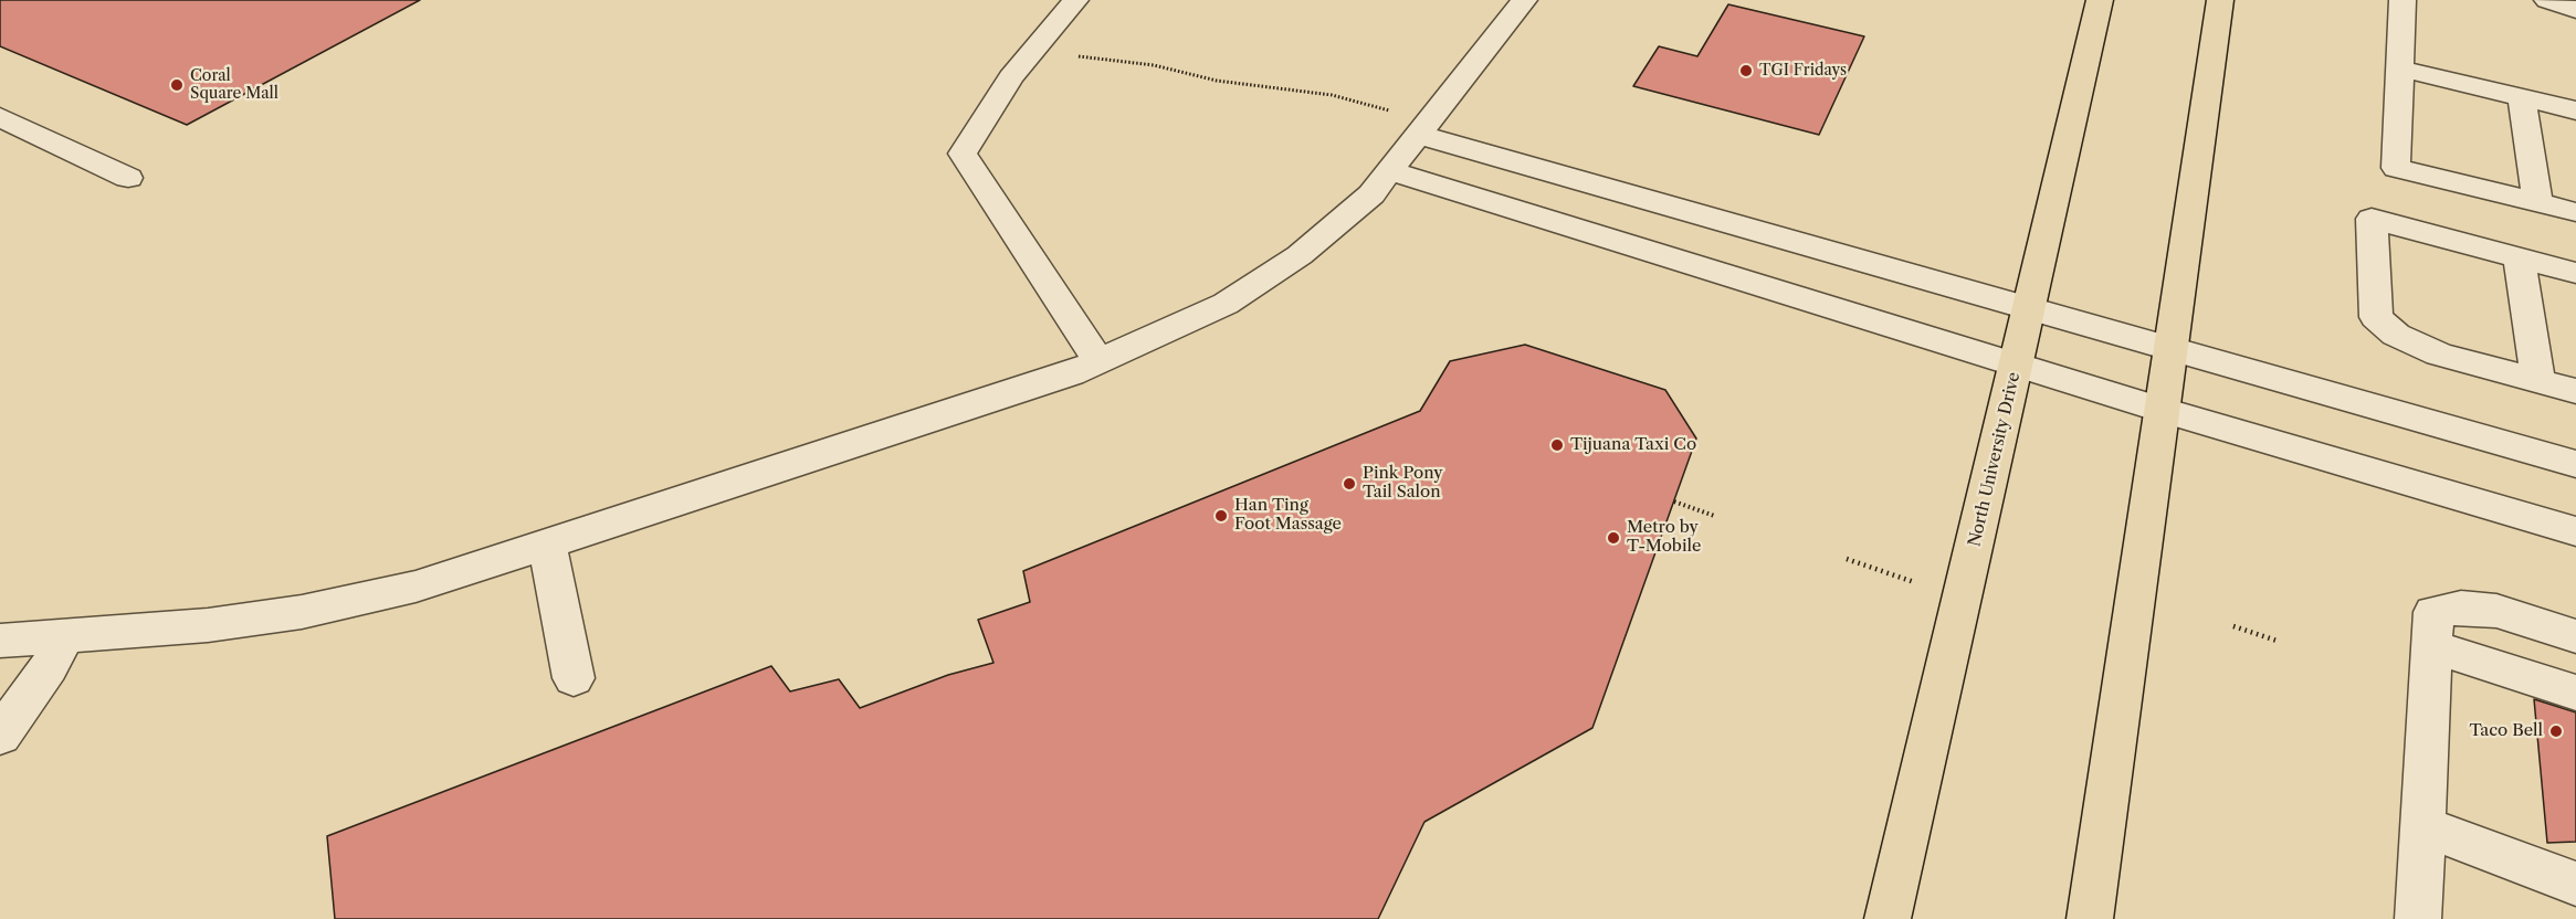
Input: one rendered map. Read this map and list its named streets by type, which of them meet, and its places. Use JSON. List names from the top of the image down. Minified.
{"streets":{"main road":["North University Drive"]},"places":["TGI Fridays","Coral Square Mall","Tijuana Taxi Co","Pink Pony Tail Salon","Han Ting Foot Massage","Metro by T-Mobile","Taco Bell"]}
